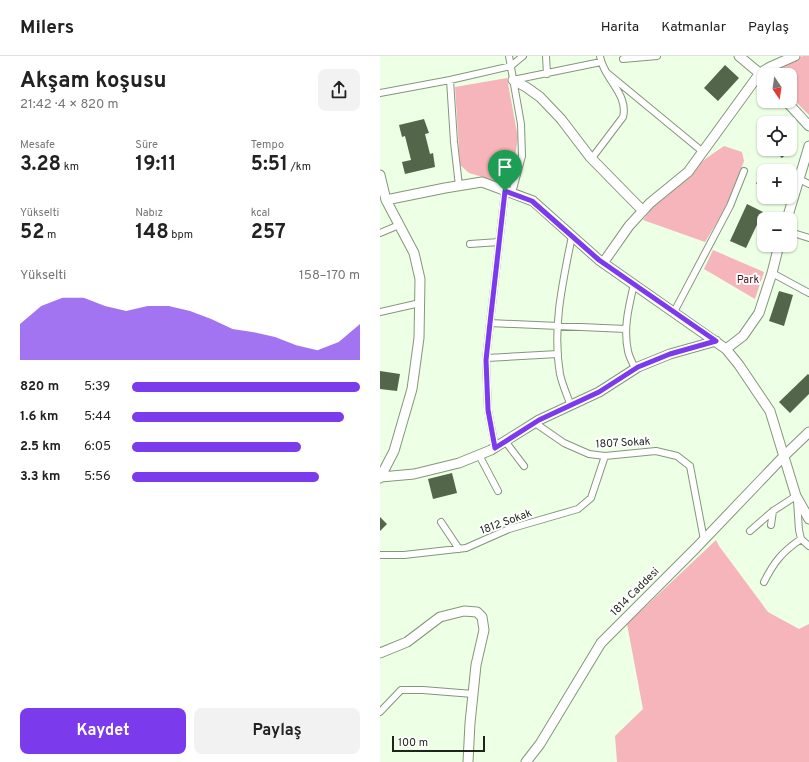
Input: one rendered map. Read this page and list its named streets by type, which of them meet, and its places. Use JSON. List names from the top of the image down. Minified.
{"streets":{"street":["1807 Sokak","1812 Sokak","1814 Caddesi"]},"crossings":[["1807 Sokak","1812 Sokak"],["1807 Sokak","1814 Caddesi"]],"parks":["Park"],"scale_bar":"100 m","north":"bottom","page":{"header":"Milers","nav":["Harita","Katmanlar","Paylaş"],"heading":["Akşam koşusu","21:42 · 4 × 820 m"],"map_buttons":["+","−"],"stats":[["Mesafe","3.28 km"],["Süre","19:11"],["Tempo","5:51 /km"],["Yükselti","52 m"],["Nabız","148 bpm"],["kcal","257"]],"chart":["Yükselti","158–170 m"],"list":[{"name":"820 m","note":"5:39"},{"name":"1.6 km","note":"5:44"},{"name":"2.5 km","note":"6:05"},{"name":"3.3 km","note":"5:56"}],"buttons":["Kaydet","Paylaş"],"scale":"100 m"}}
